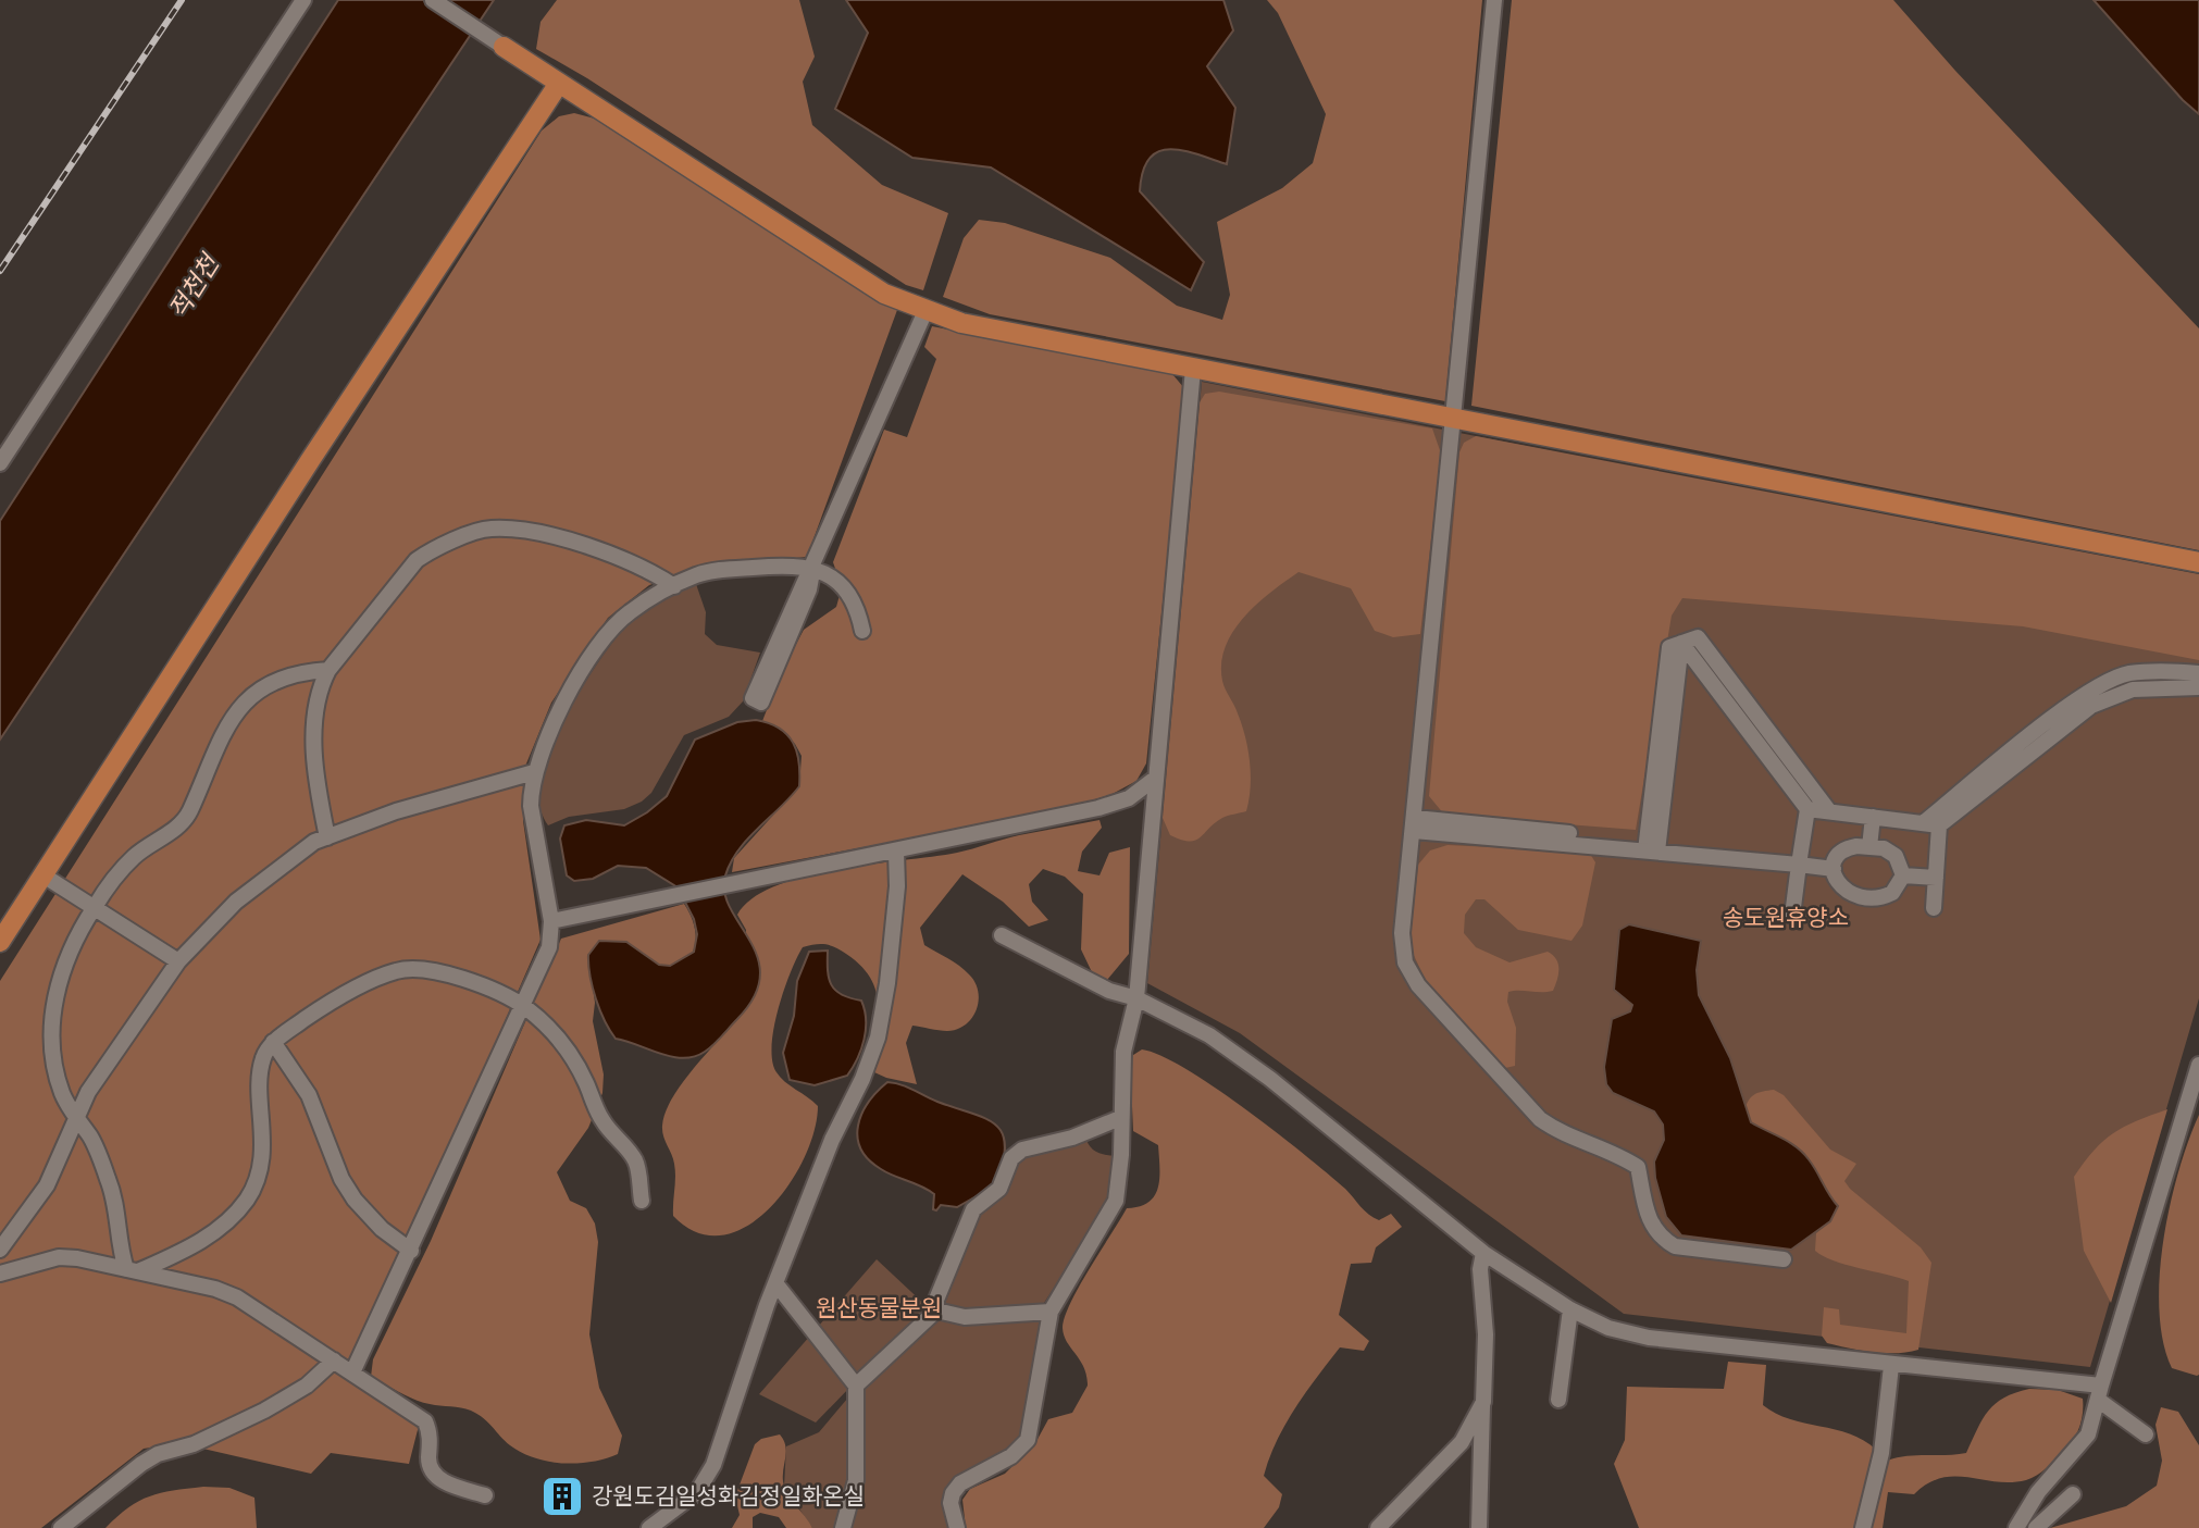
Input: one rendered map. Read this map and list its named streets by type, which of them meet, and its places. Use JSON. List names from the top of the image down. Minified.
{"water":["적천천"],"parks":["송도원휴양소","원산동물분원"],"places":{"building":["강원도김일성화김정일화온실"]}}
